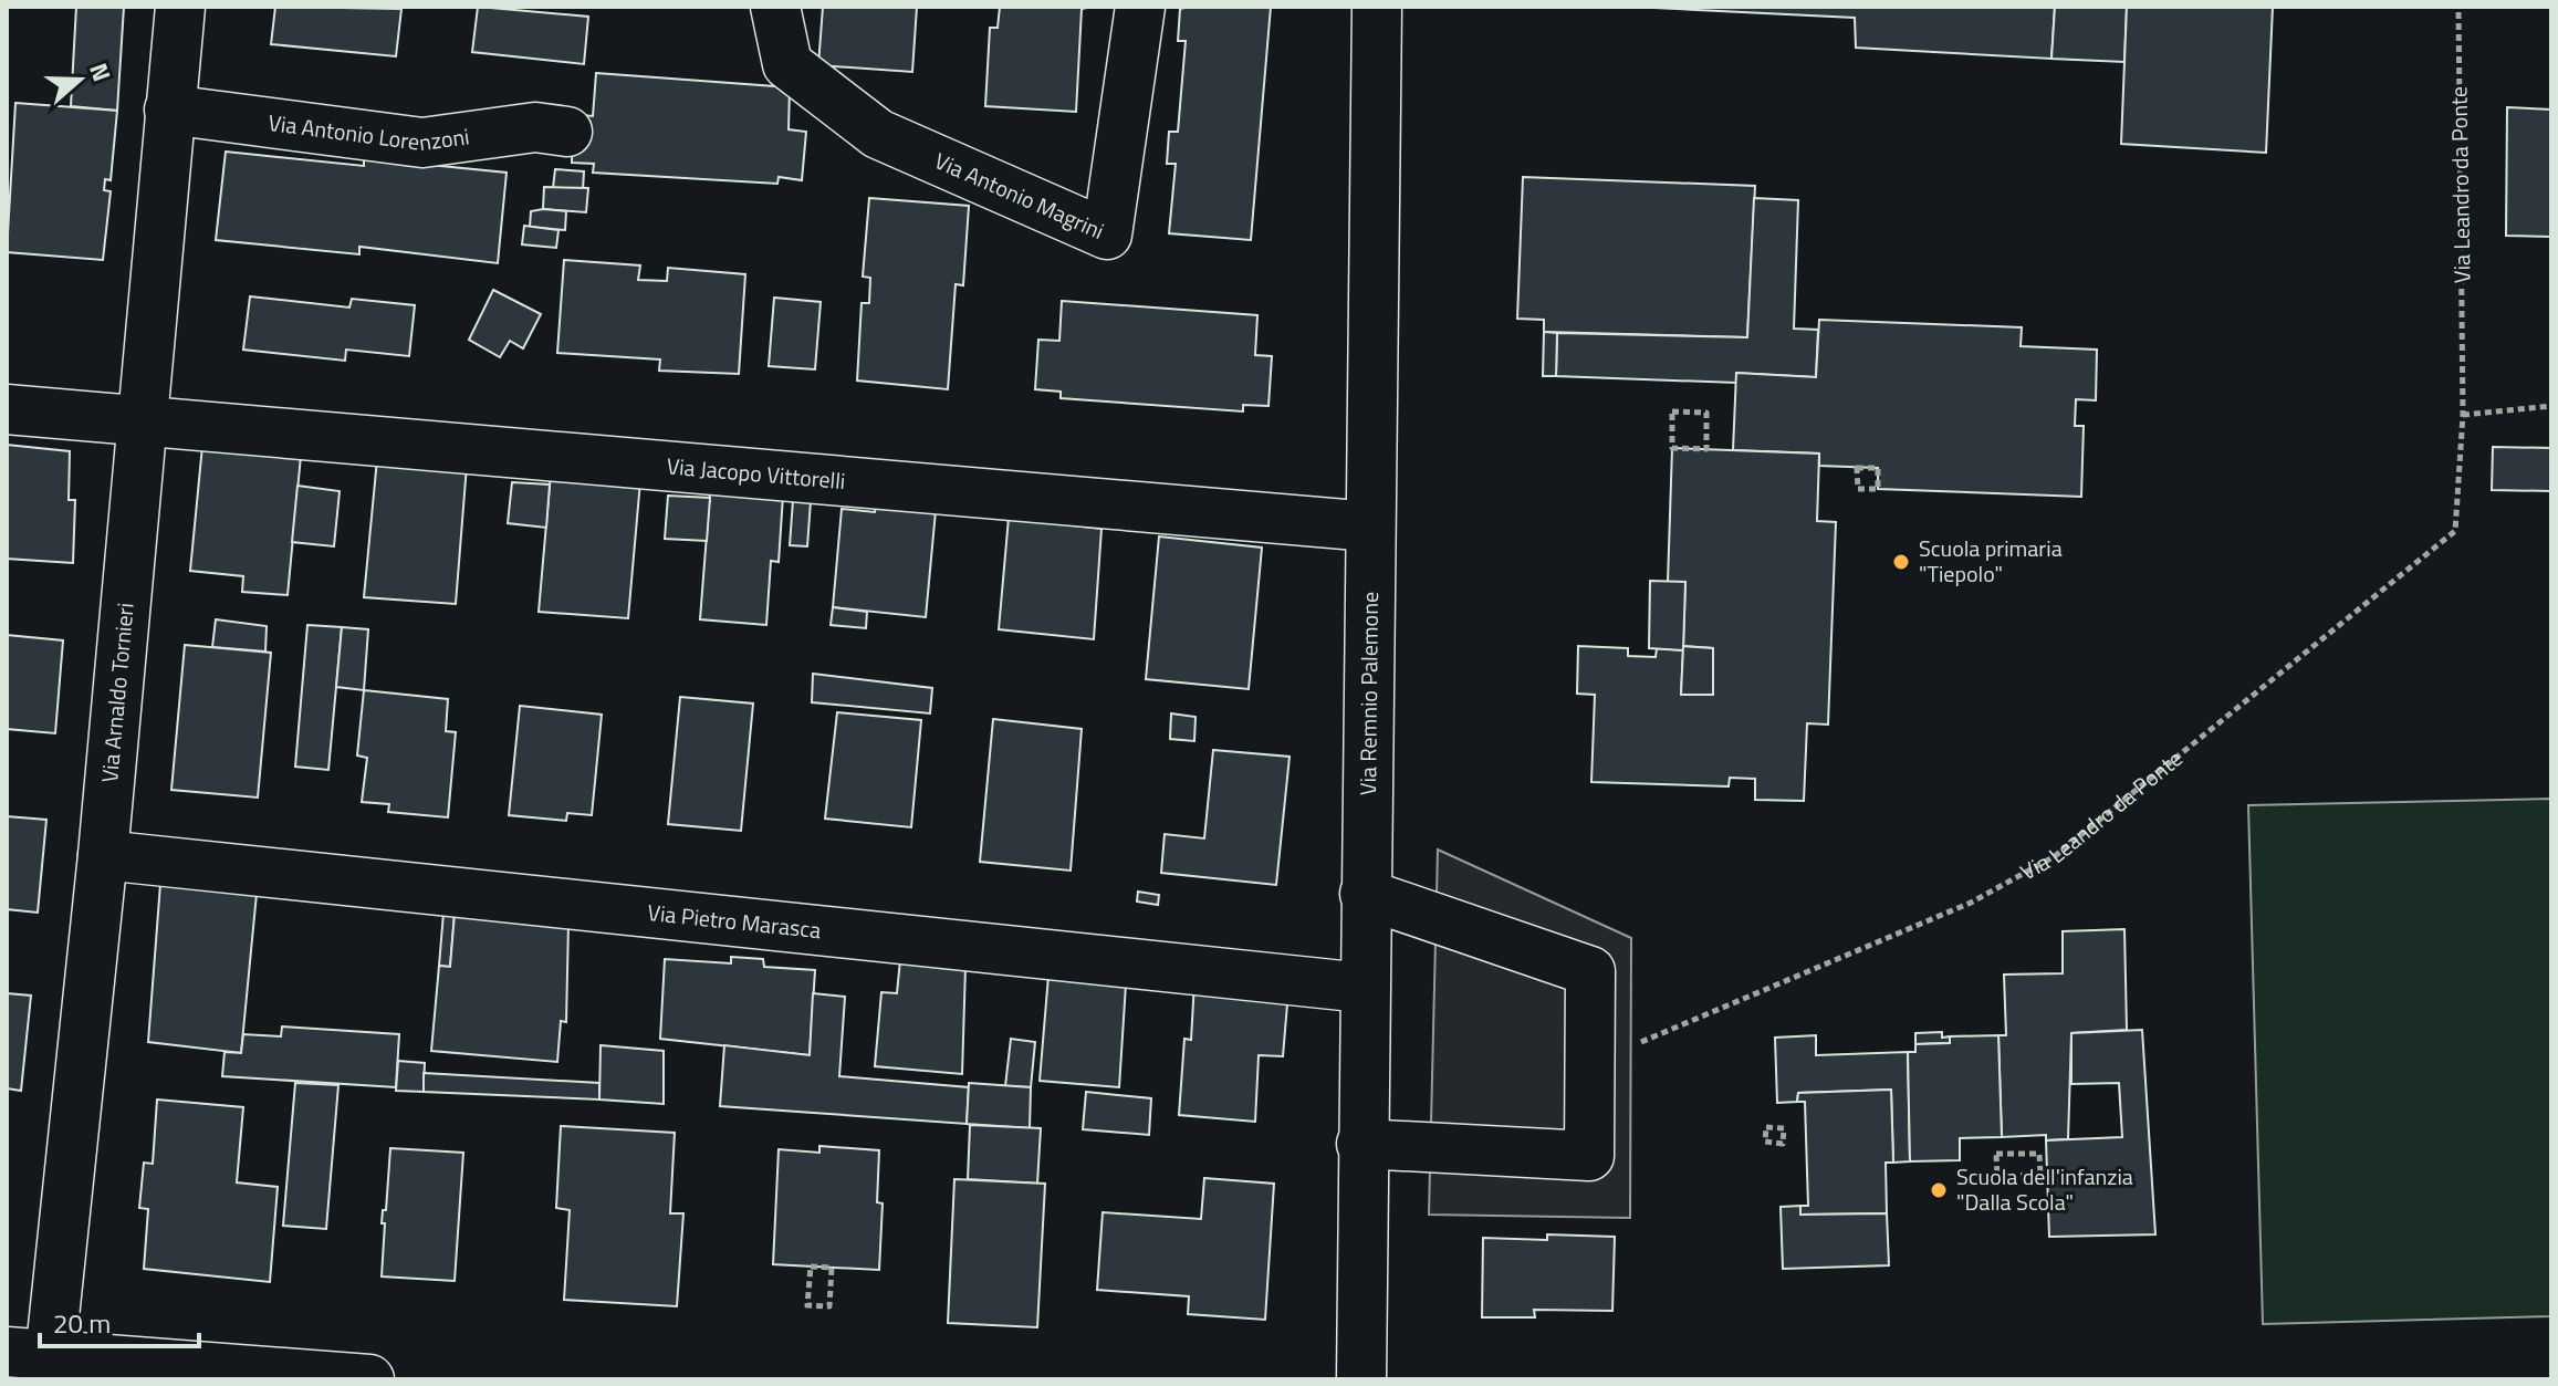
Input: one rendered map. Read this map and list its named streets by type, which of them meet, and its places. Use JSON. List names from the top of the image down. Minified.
{"streets":{"street":["Via Antonio Lorenzoni","Via Antonio Magrini","Via Jacopo Vittorelli","Via Remnio Palemone","Via Arnaldo Tornieri","Via Pietro Marasca"],"path":["Via Leandro da Ponte"]},"crossings":[["Via Antonio Lorenzoni","Via Arnaldo Tornieri"],["Via Jacopo Vittorelli","Via Remnio Palemone"],["Via Jacopo Vittorelli","Via Arnaldo Tornieri"],["Via Remnio Palemone","Via Pietro Marasca"],["Via Arnaldo Tornieri","Via Pietro Marasca"]],"places":["Scuola primaria \"Tiepolo\"","Scuola dell'infanzia \"Dalla Scola\""],"scale_bar":"20 m","north":"right"}
